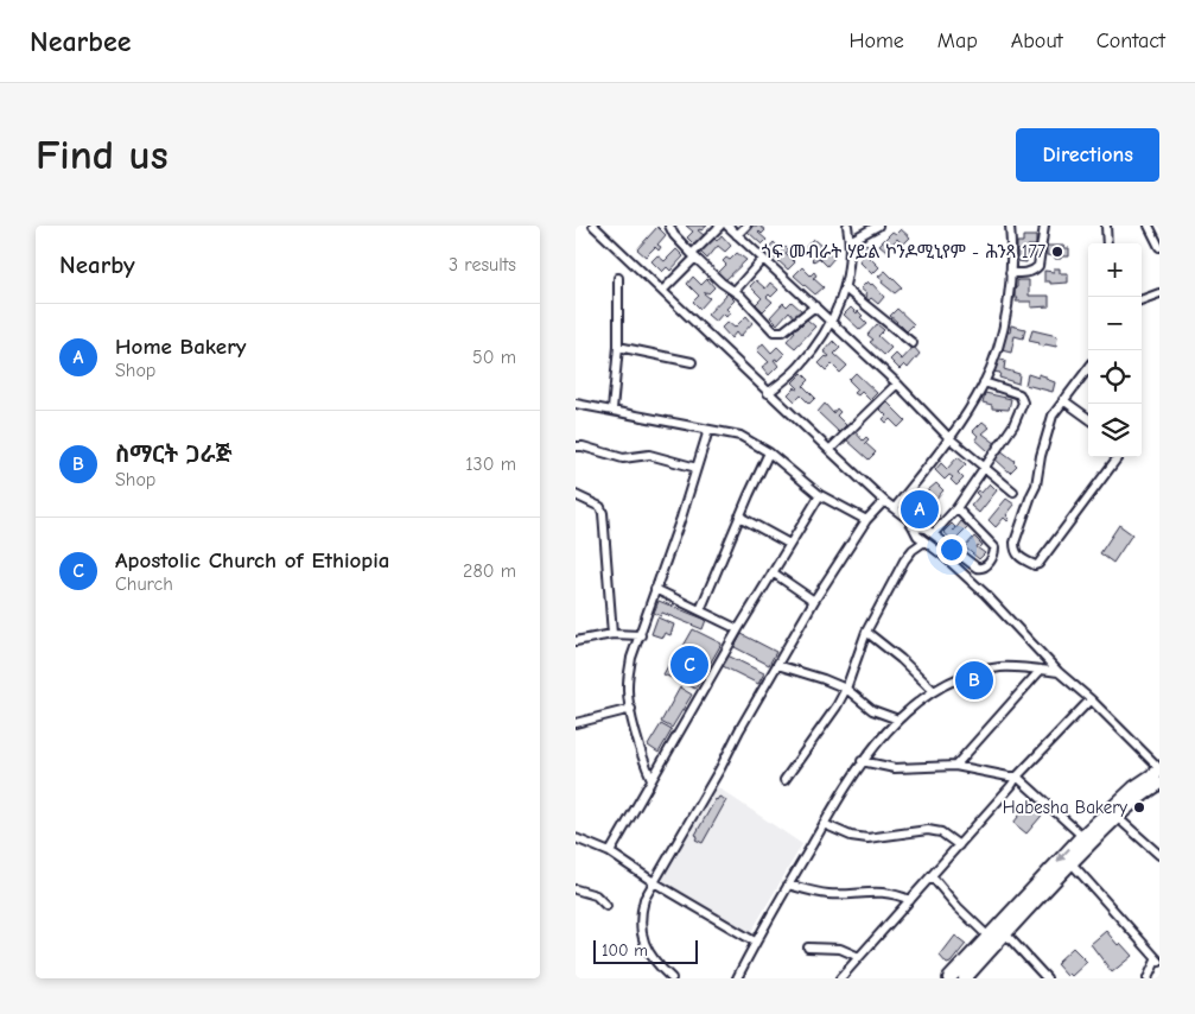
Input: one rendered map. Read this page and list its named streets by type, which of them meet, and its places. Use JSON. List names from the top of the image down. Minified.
{"places":["ጎፍ መብራት ሃይል ኮንዶሚኒየም - ሕንጻ 177","Habesha Bakery"],"scale_bar":"100 m","page":{"header":"Nearbee","nav":["Home","Map","About","Contact"],"buttons":"Directions","title":"Find us","heading":["Nearby","3 results"],"map_buttons":["+","−"],"list":[{"mark":"A","name":"Home Bakery","note":"Shop","value":"50 m"},{"mark":"B","name":"ስማርት ጋራጅ","note":"Shop","value":"130 m"},{"mark":"C","name":"Apostolic Church of Ethiopia","note":"Church","value":"280 m"}],"pins":["A","C","B"],"scale":"100 m"}}
